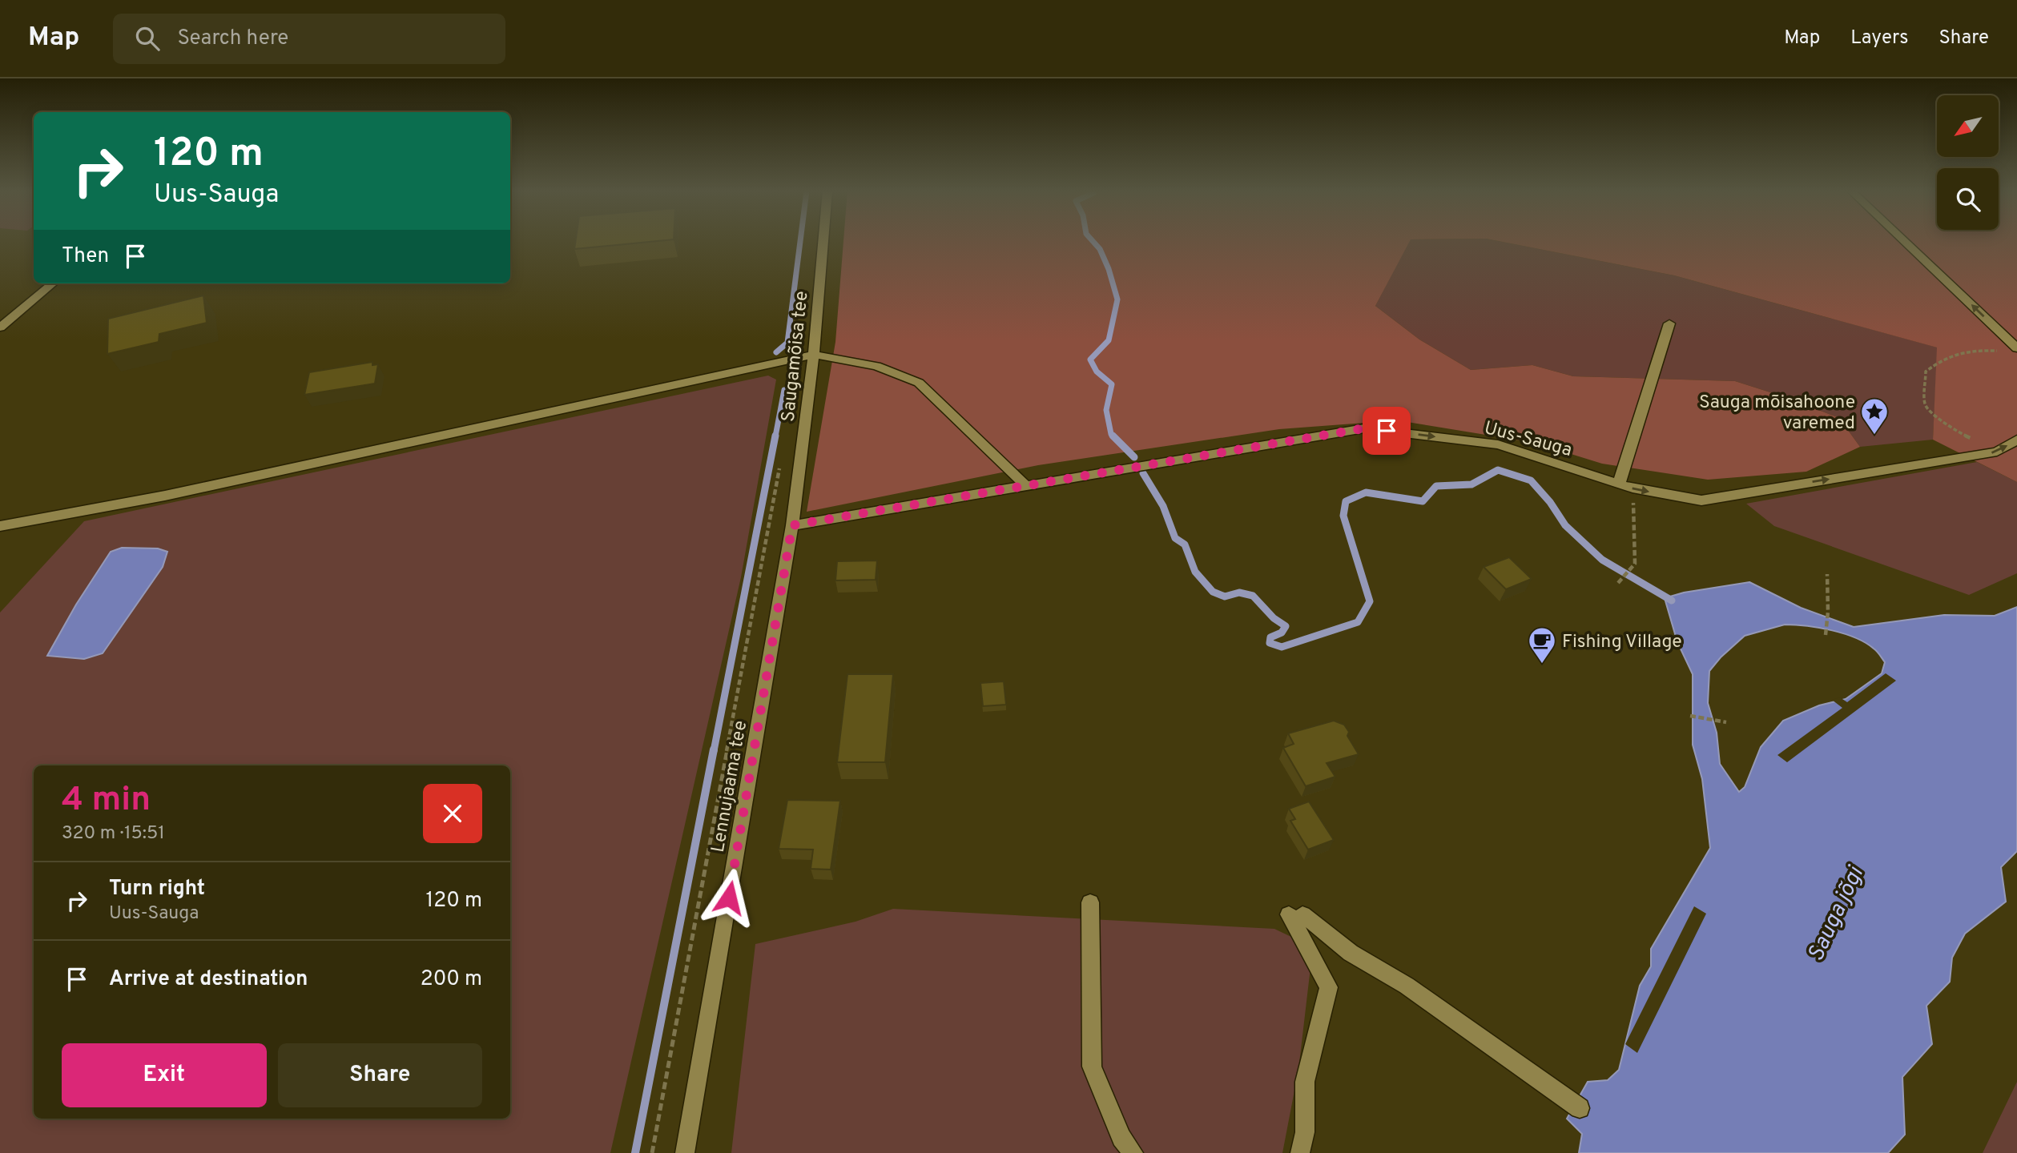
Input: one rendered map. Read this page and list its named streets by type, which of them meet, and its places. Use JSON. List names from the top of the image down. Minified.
{"streets":{"street":["Saugamõisa tee","Uus-Sauga","Lennujaama tee"]},"crossings":[["Saugamõisa tee","Uus-Sauga"],["Saugamõisa tee","Lennujaama tee"],["Uus-Sauga","Lennujaama tee"]],"one_way":["Uus-Sauga"],"water":["Sauga jõgi"],"places":{"place":["Sauga mõisahoone varemed"],"cafe":["Fishing Village"]},"north":"bottom left","page":{"header":"Map","search":"Search here","nav":["Map","Layers","Share"],"turn":["120 m","Uus-Sauga"],"then":"Then","heading":["4 min","320 m · 15:51"],"list":[{"name":"Turn right","note":"Uus-Sauga","value":"120 m"},{"name":"Arrive at destination","value":"200 m"}],"buttons":["Exit","Share"]}}
